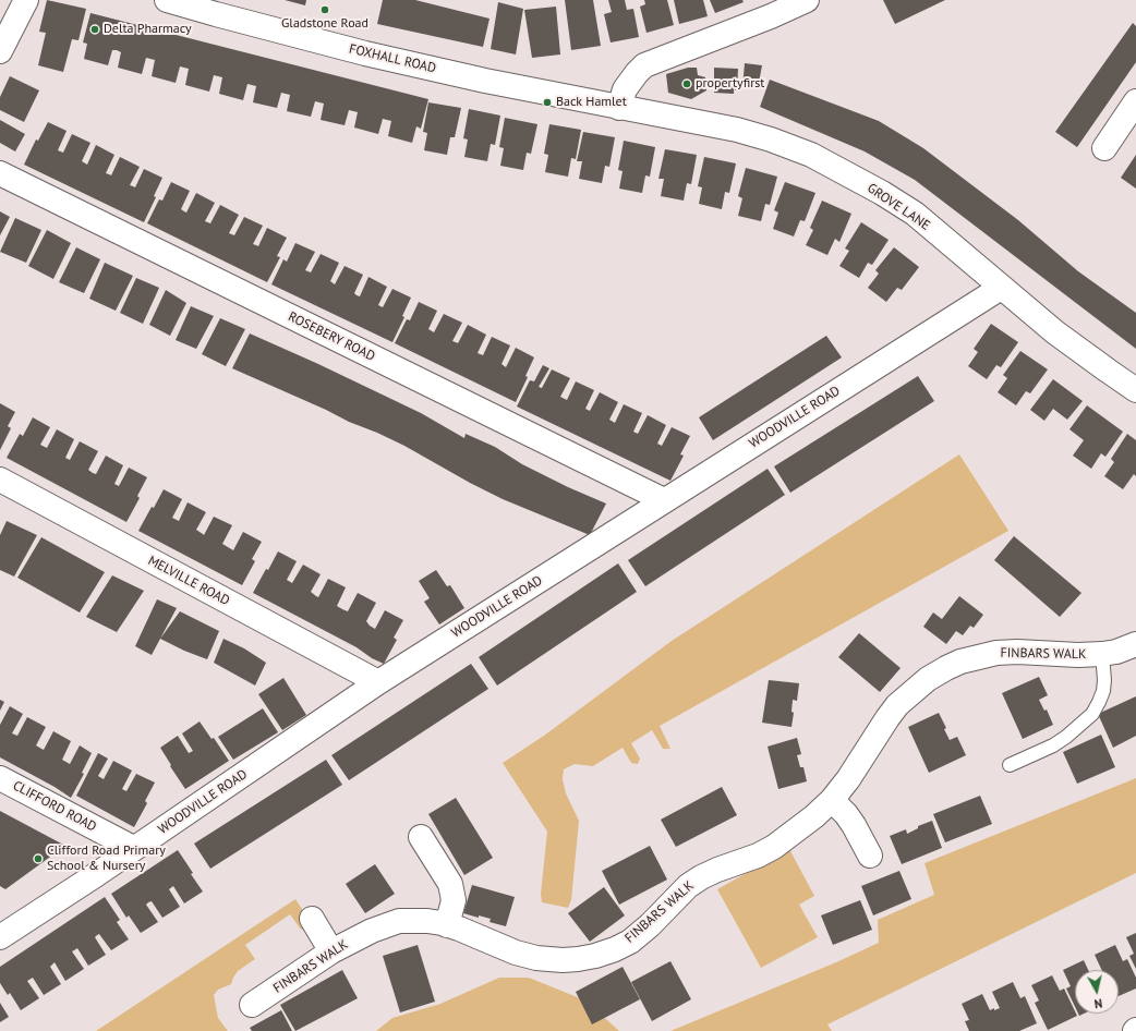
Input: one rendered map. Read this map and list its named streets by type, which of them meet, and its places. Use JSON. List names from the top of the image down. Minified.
{"streets":{"street":["FOXHALL ROAD","GROVE LANE","ROSEBERY ROAD","WOODVILLE ROAD","MELVILLE ROAD","FINBARS WALK","CLIFFORD ROAD"]},"crossings":[["FOXHALL ROAD","GROVE LANE"],["GROVE LANE","WOODVILLE ROAD"],["ROSEBERY ROAD","WOODVILLE ROAD"],["WOODVILLE ROAD","MELVILLE ROAD"],["WOODVILLE ROAD","CLIFFORD ROAD"]],"places":["Gladstone Road","Delta Pharmacy","propertyfirst","Back Hamlet","Clifford Road Primary School & Nursery"],"north":"bottom"}
